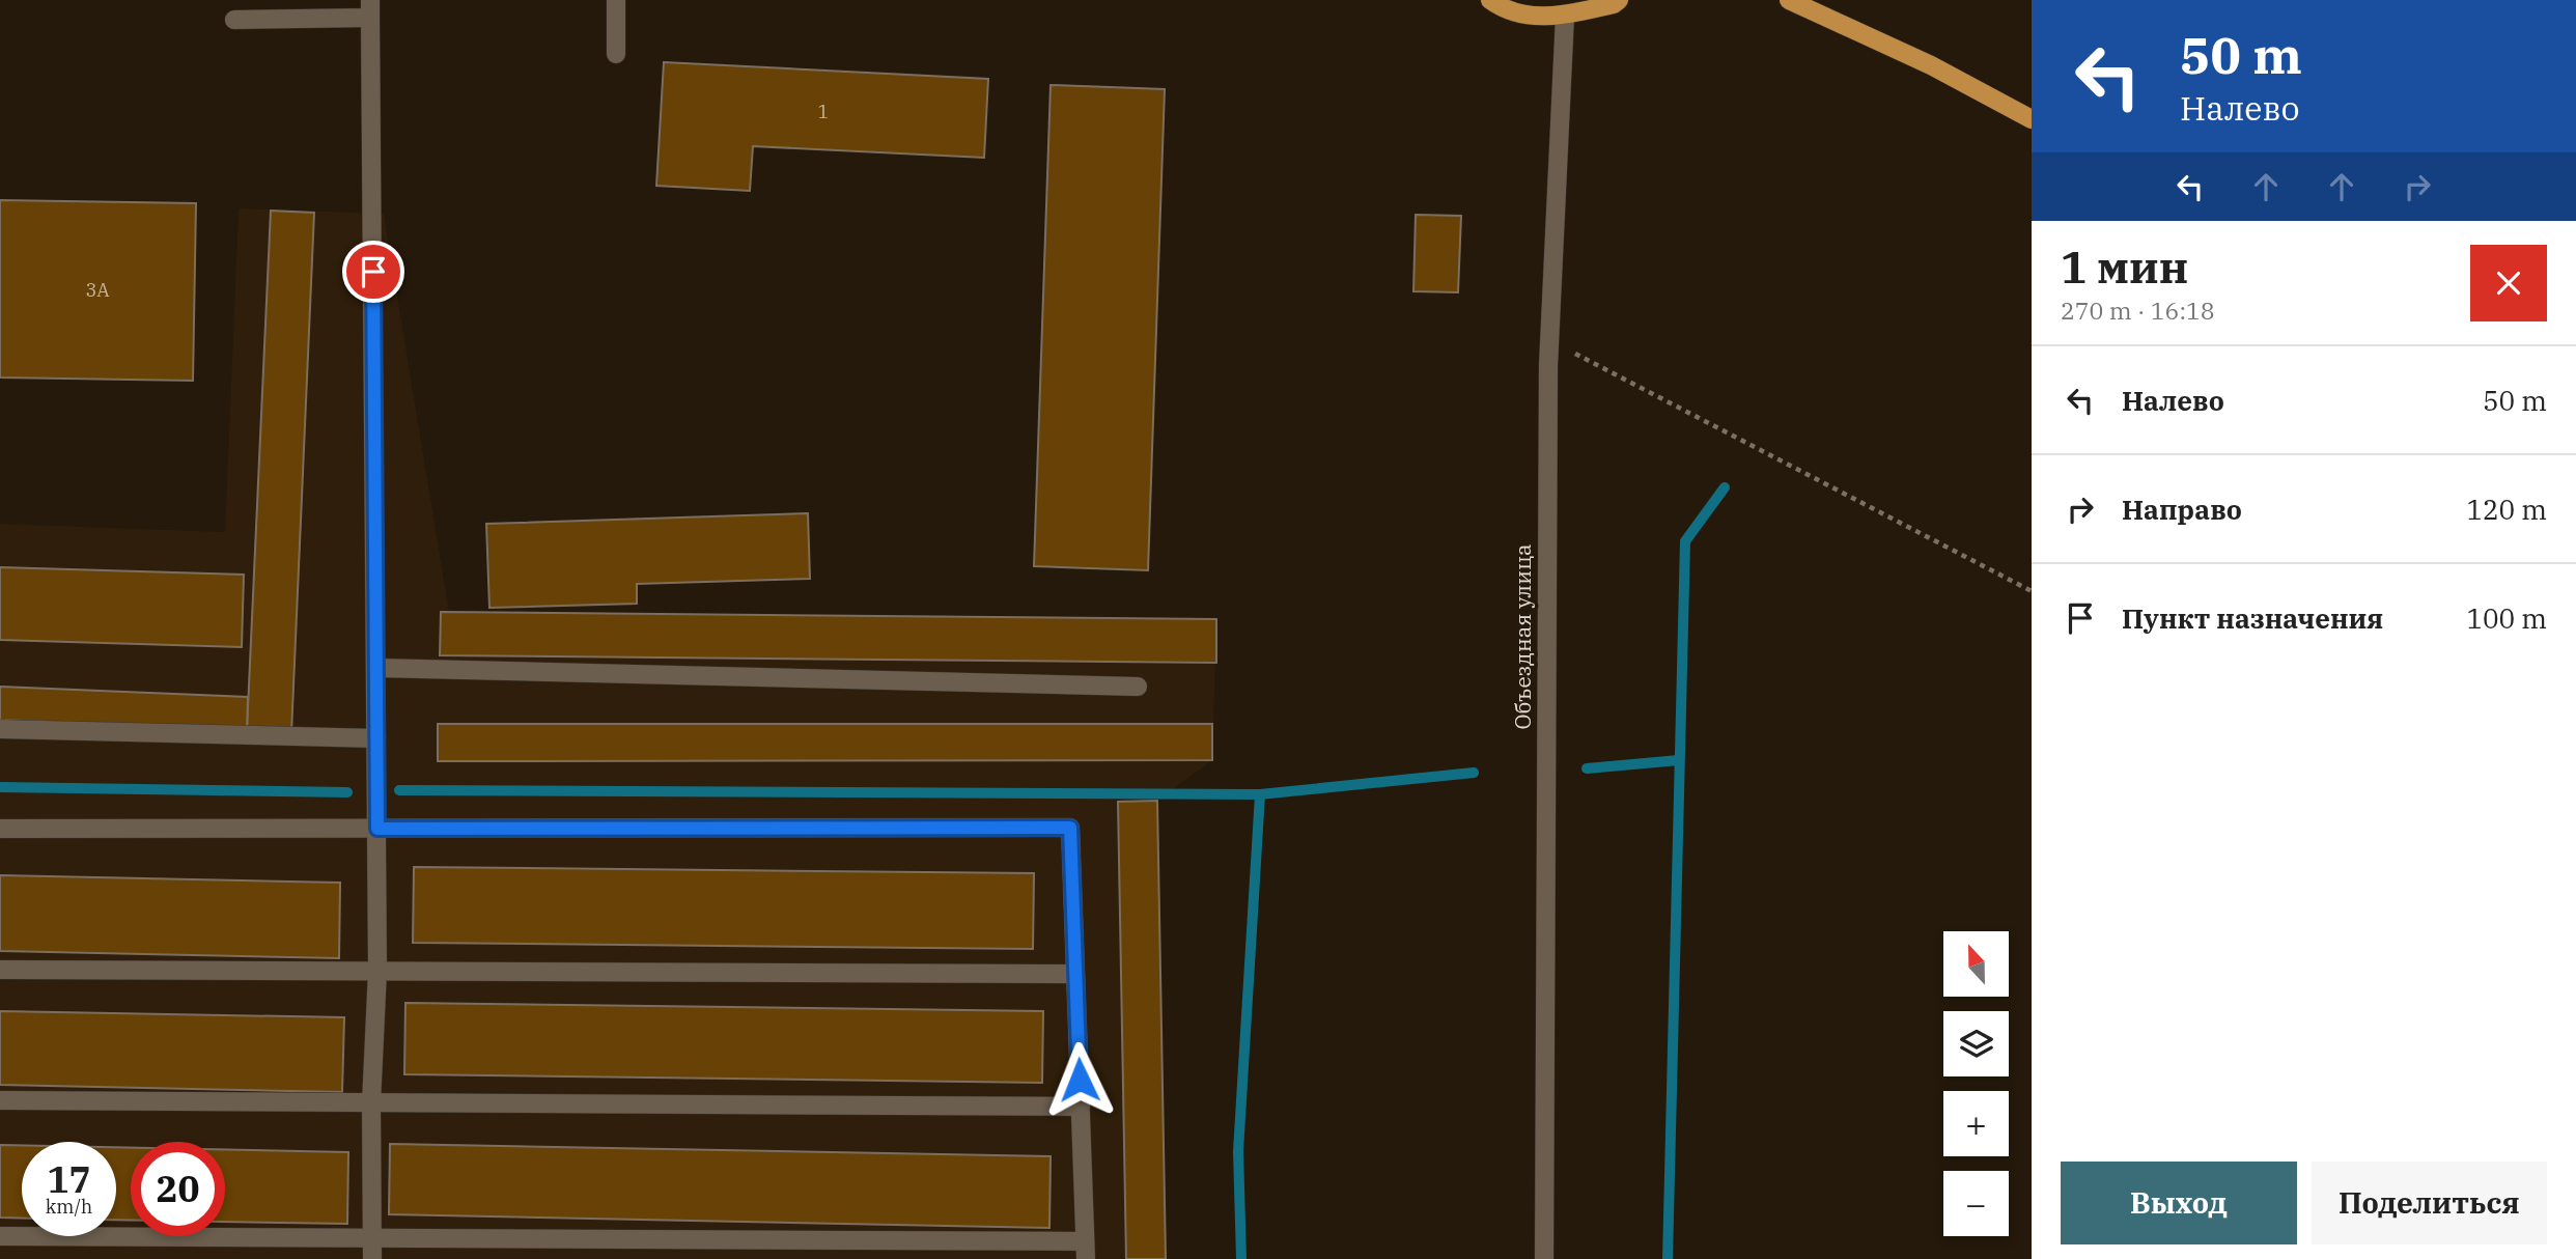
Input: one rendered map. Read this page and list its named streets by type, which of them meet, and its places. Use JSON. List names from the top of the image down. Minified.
{"streets":{"main road":["Объездная улица"]},"house_numbers":["1","3А"],"north":"top","page":{"turn":["50 m","Налево"],"heading":["1 мин","270 m · 16:18"],"list":[{"name":"Налево","value":"50 m"},{"name":"Направо","value":"120 m"},{"name":"Пункт назначения","value":"100 m"}],"map_buttons":["+","−"],"speed":"17 km/h","limit":"20","buttons":["Выход","Поделиться"]}}
